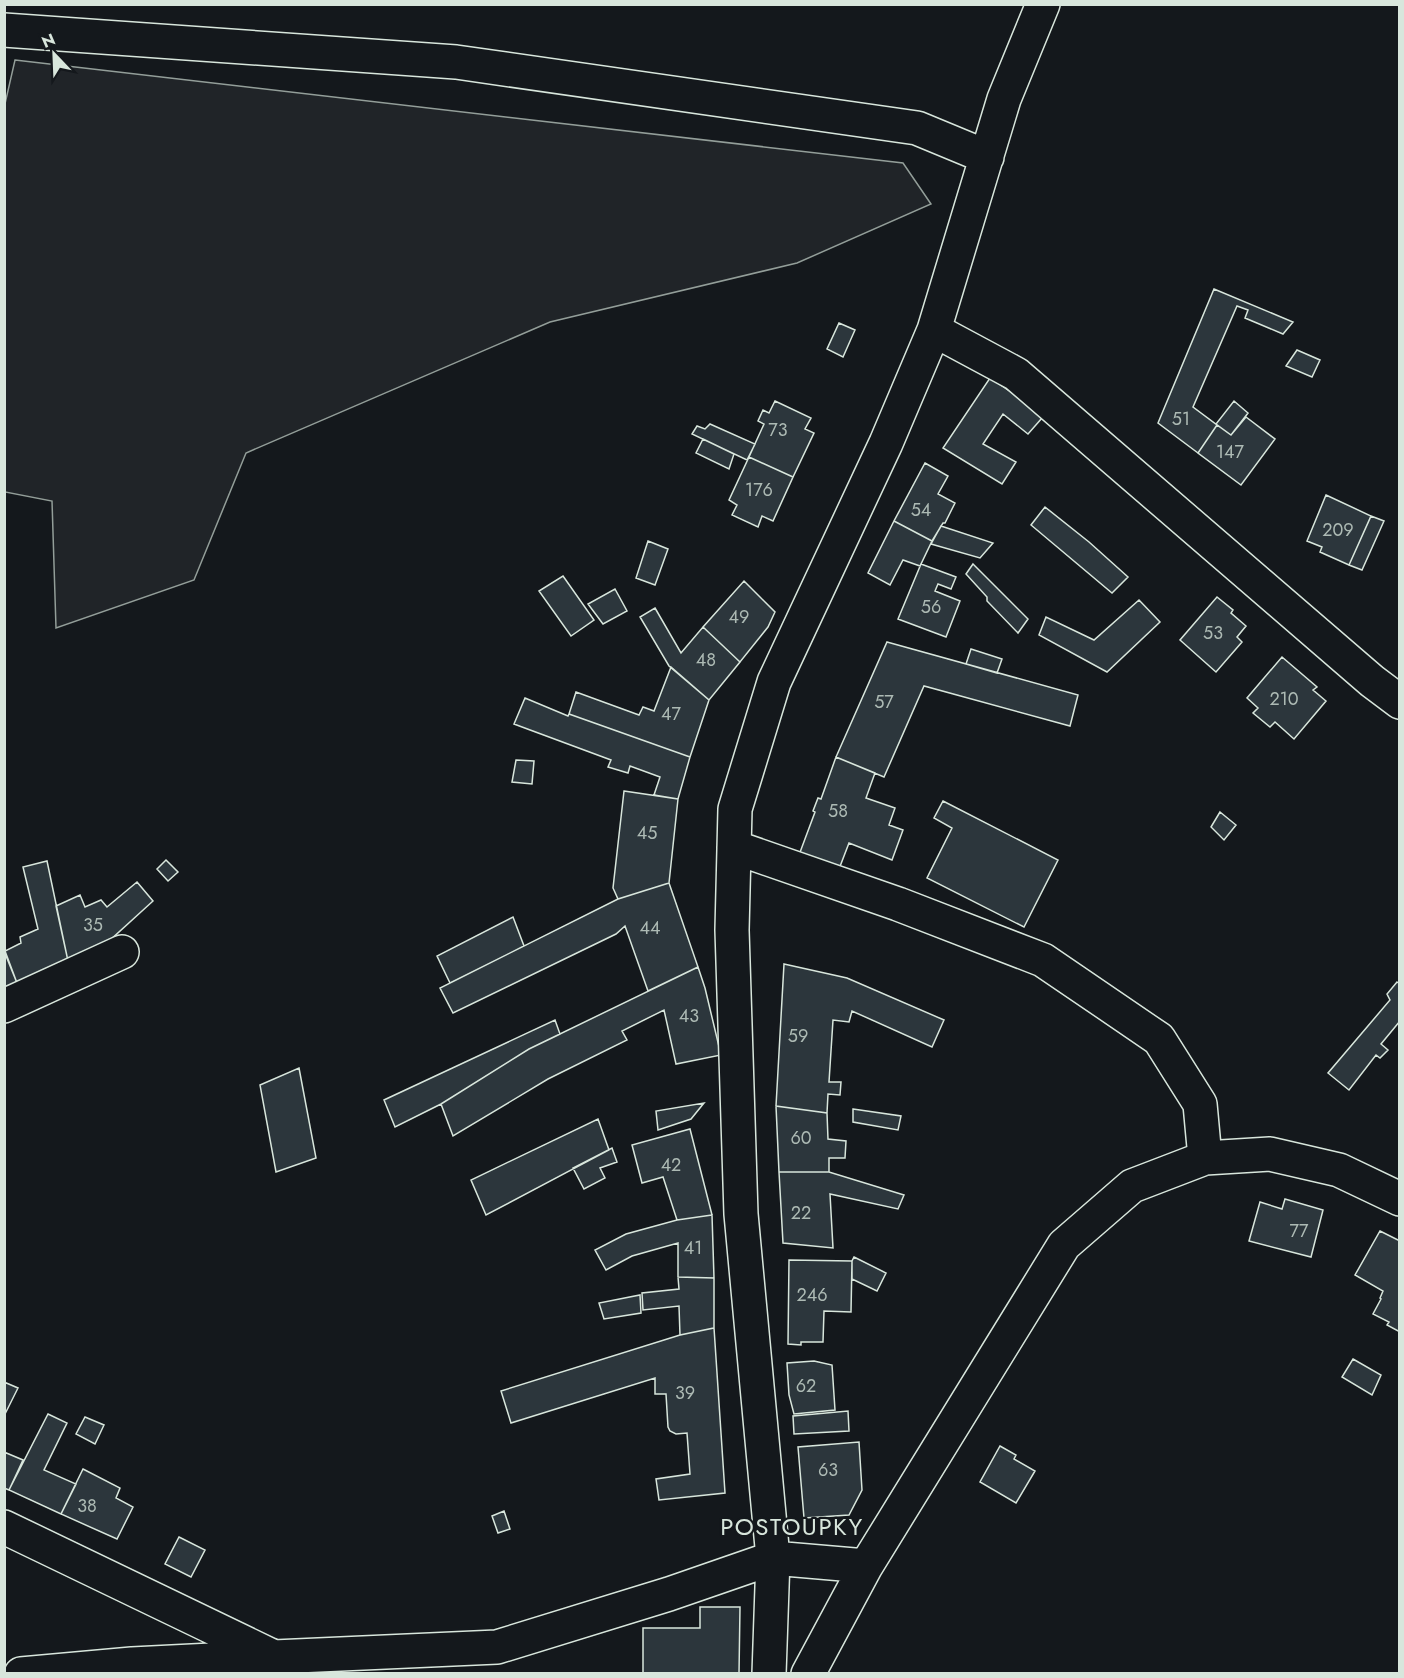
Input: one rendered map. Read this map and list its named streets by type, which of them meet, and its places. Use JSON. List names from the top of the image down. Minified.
{"districts":["POSTOUPKY"],"house_numbers":["51","73","147","176","54","209","56","49","53","48","210","57","47","58","45","35","44","43","59","60","42","22","77","41","246","62","39","63","38"],"north":"top left"}
